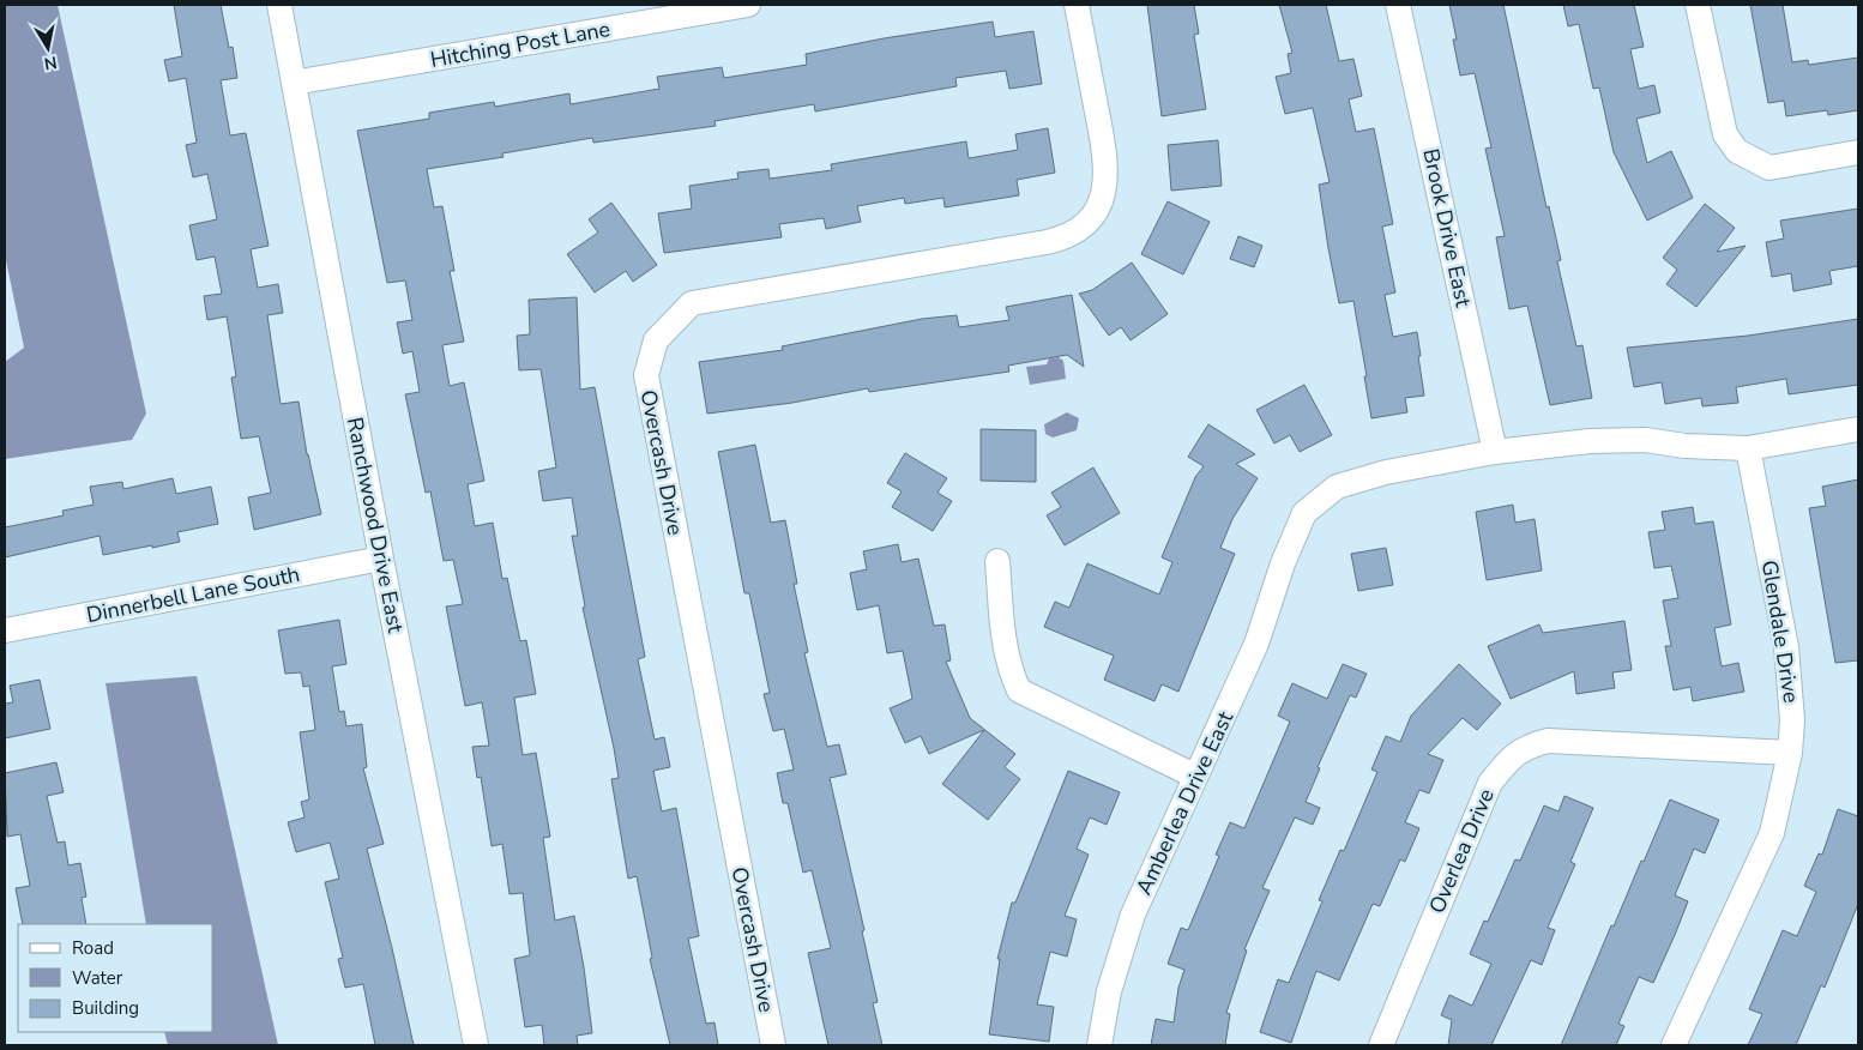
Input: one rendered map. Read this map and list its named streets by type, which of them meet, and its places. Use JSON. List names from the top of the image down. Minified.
{"streets":{"street":["Hitching Post Lane","Brook Drive East","Overcash Drive","Ranchwood Drive East","Dinnerbell Lane South","Glendale Drive","Amberlea Drive East","Overlea Drive"]},"crossings":[["Hitching Post Lane","Ranchwood Drive East"],["Brook Drive East","Amberlea Drive East"],["Ranchwood Drive East","Dinnerbell Lane South"],["Glendale Drive","Amberlea Drive East"],["Glendale Drive","Overlea Drive"]],"legend":["Road","Water","Building"],"north":"bottom"}
